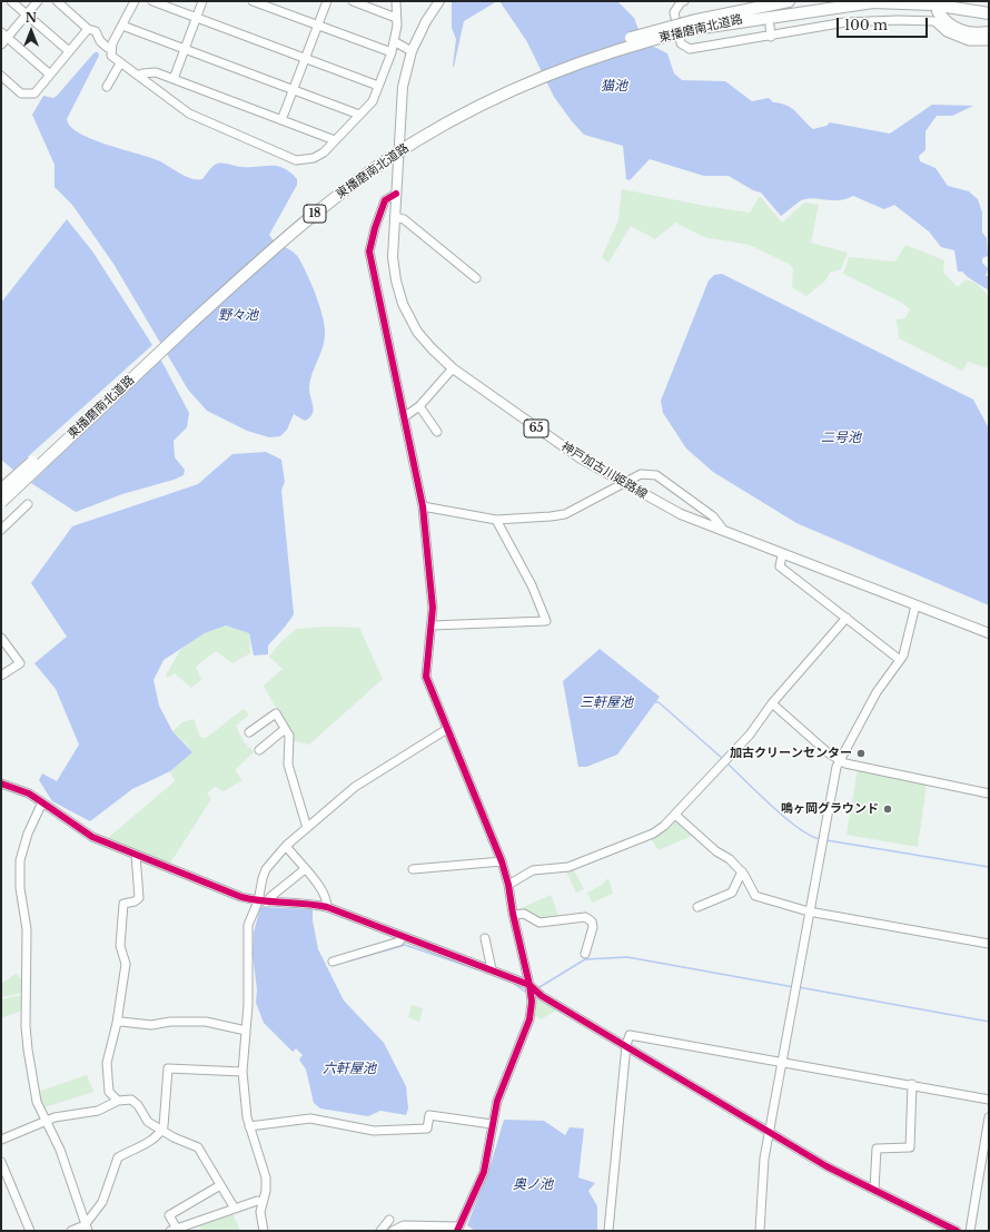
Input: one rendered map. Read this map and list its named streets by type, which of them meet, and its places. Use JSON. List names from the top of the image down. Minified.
{"streets":{"highway":["東播磨南北道路","18"],"main road":["65","神戸加古川姫路線"]},"water":["猫池","野々池","二号池","三軒屋池","六軒屋池","奥ノ池"],"places":["加古クリーンセンター","鳴ヶ岡グラウンド"],"scale_bar":"100 m","north":"top"}
